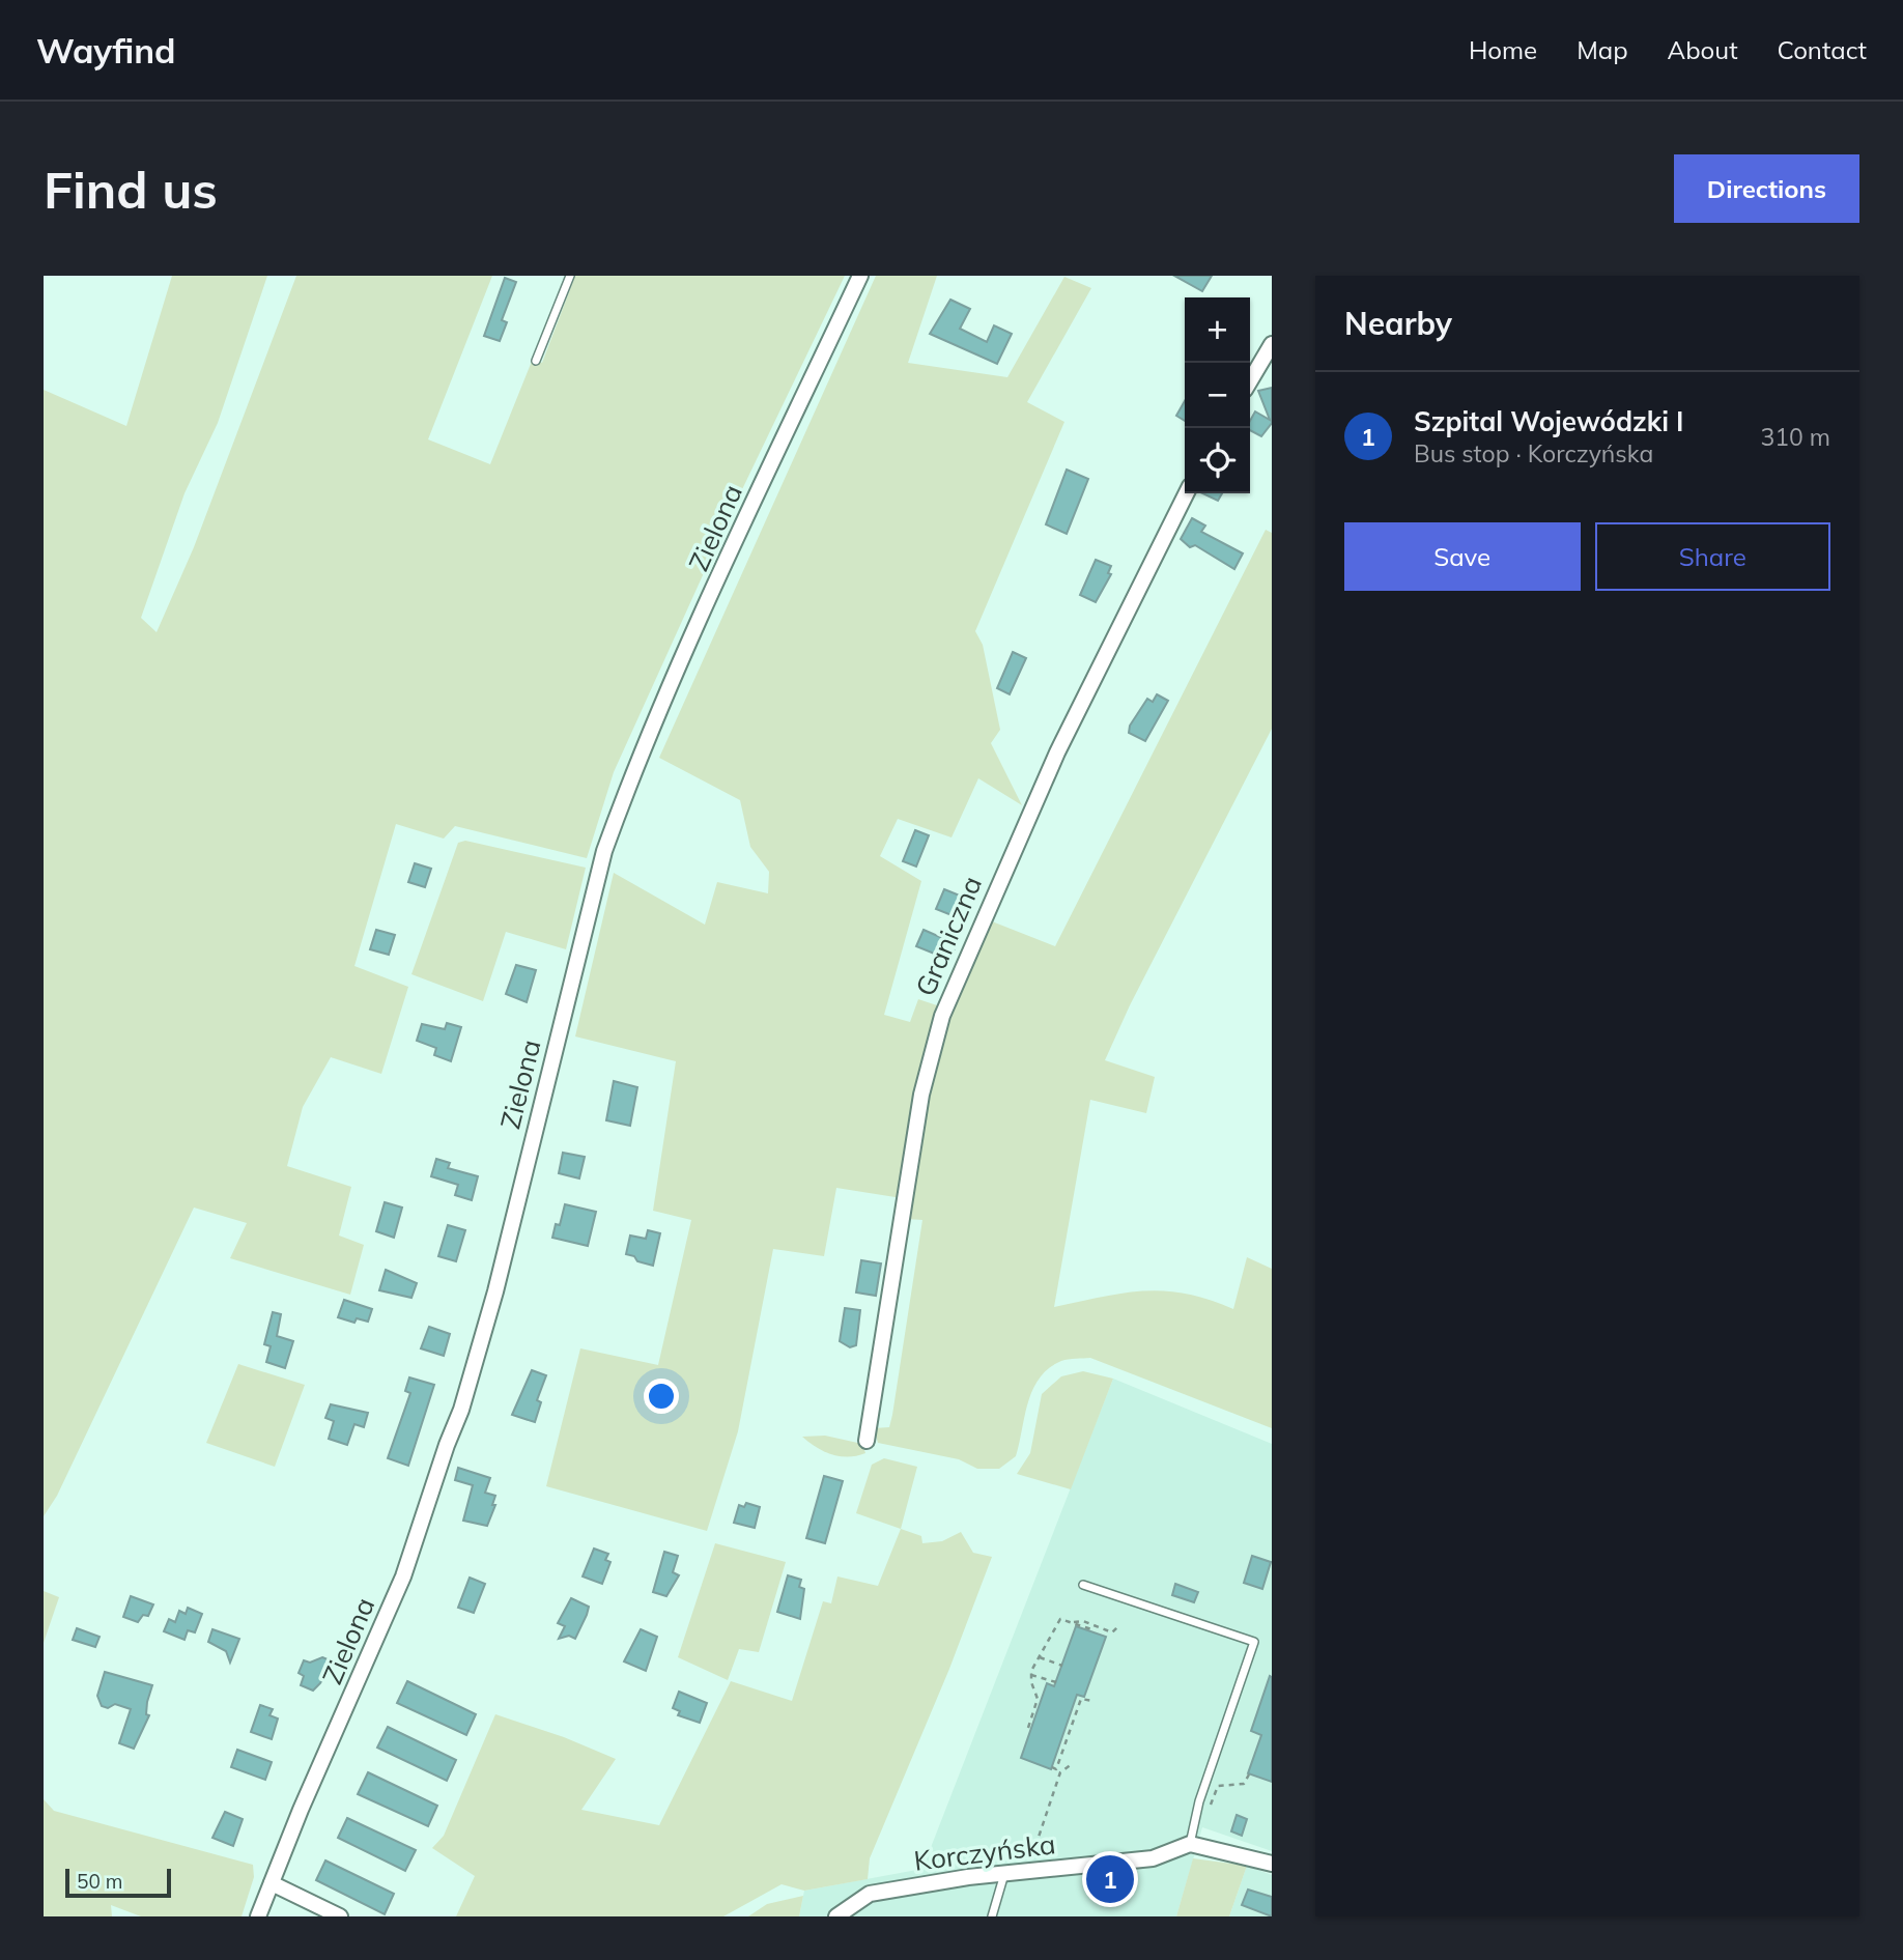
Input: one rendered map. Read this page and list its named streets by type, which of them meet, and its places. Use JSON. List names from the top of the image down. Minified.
{"streets":{"street":["Zielona","Graniczna","Korczyńska"]},"scale_bar":"50 m","page":{"header":"Wayfind","nav":["Home","Map","About","Contact"],"buttons":["Directions",["Save","Share"]],"title":"Find us","heading":"Nearby","map_buttons":["+","−"],"list":[{"mark":"1","name":"Szpital Wojewódzki I","note":"Bus stop · Korczyńska","value":"310 m"}],"pins":"1","scale":"50 m"}}
